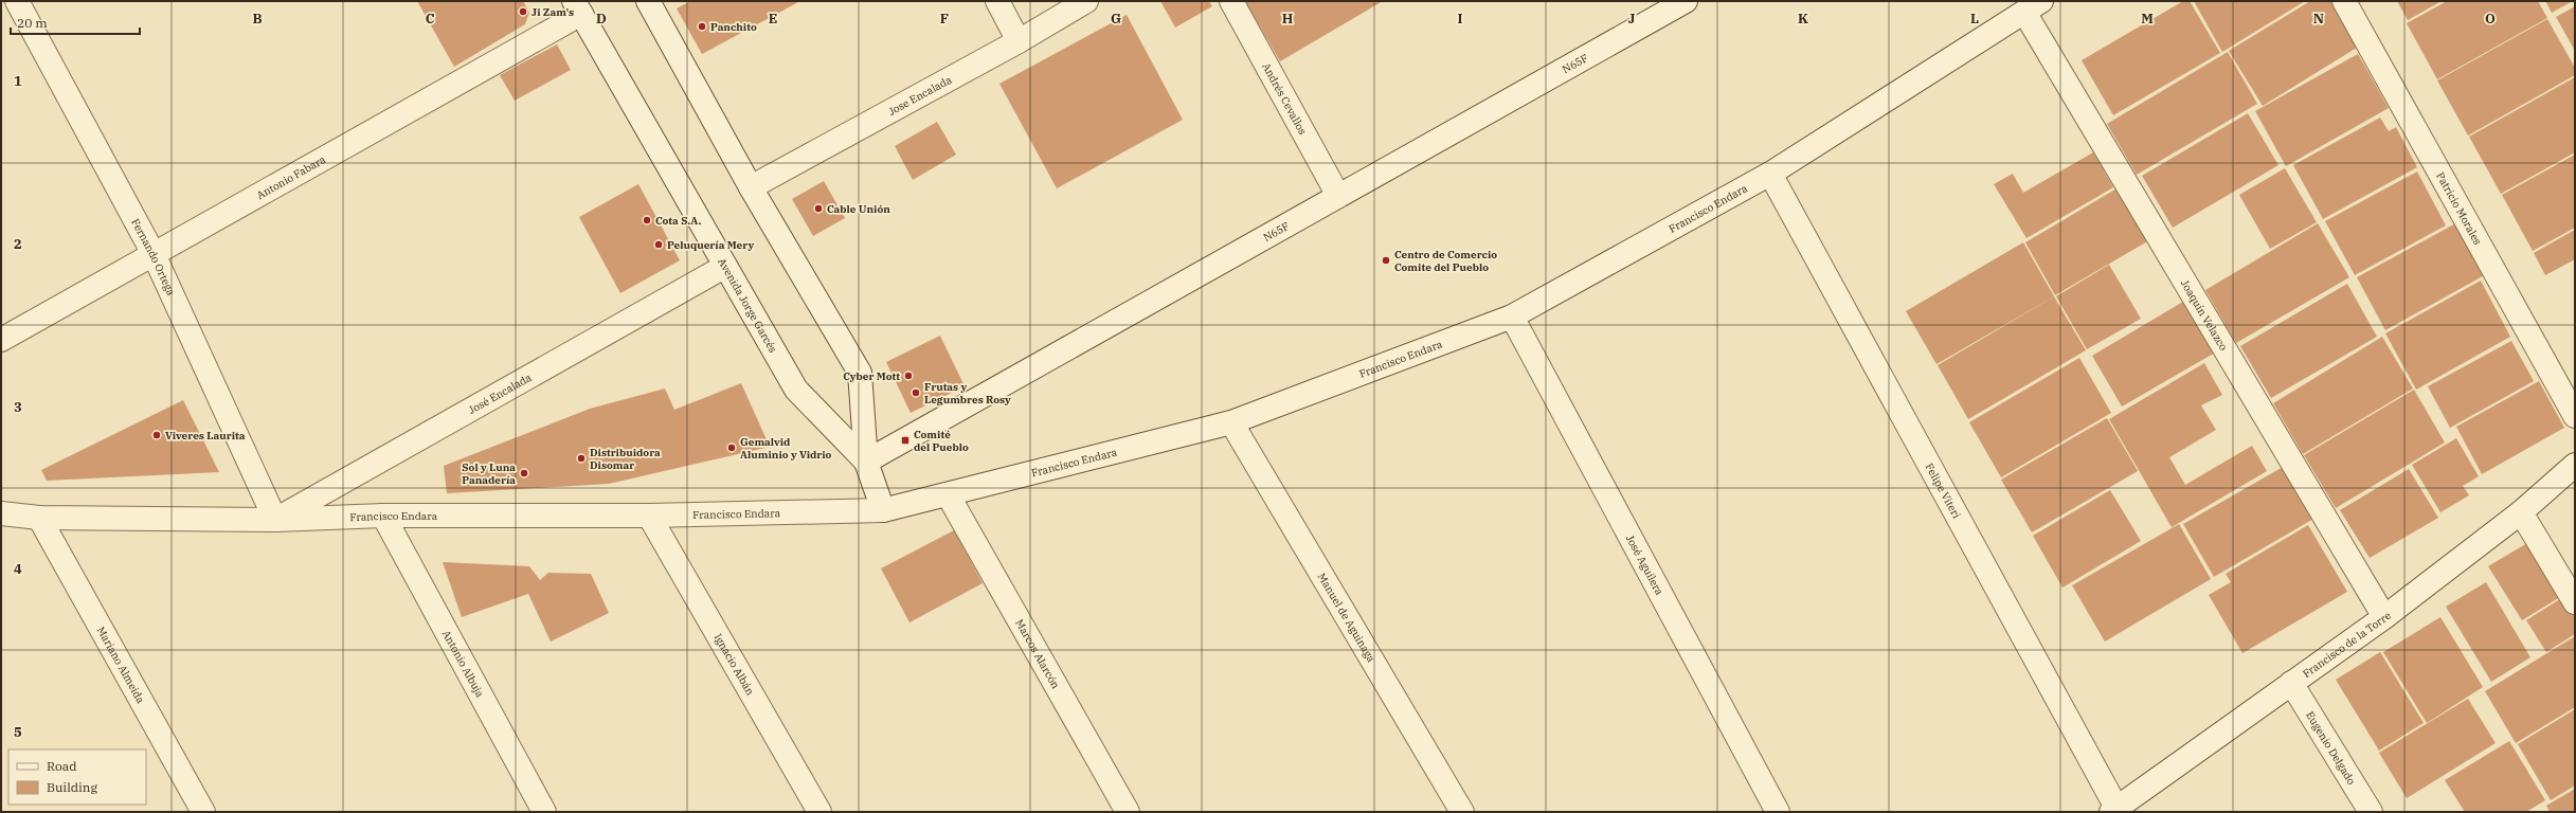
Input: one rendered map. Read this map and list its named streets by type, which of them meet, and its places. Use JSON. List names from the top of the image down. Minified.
{"streets":{"street":["N65F","Jose Encalada","Andrés Cevallos","Antonio Fabara","Francisco Endara","Patricio Morales","Fernando Ortega","Avenida Jorge Garcés","Joaquín Velazco","José Encalada","Felipe Viteri","José Aguilera","Manuel de Aguinaga","Francisco de la Torre","Marcos Alarcón","Antonio Albuja","Ignacio Albán","Mariano Almeida","Eugenio Delgado"]},"crossings":[["N65F","Andrés Cevallos"],["N65F","Avenida Jorge Garcés"],["Jose Encalada","Avenida Jorge Garcés"],["Antonio Fabara","Fernando Ortega"],["Antonio Fabara","Avenida Jorge Garcés"],["Francisco Endara","Fernando Ortega"],["Francisco Endara","Avenida Jorge Garcés"],["Francisco Endara","Joaquín Velazco"],["Francisco Endara","José Encalada"],["Francisco Endara","Felipe Viteri"],["Francisco Endara","José Aguilera"],["Francisco Endara","Manuel de Aguinaga"],["Francisco Endara","Marcos Alarcón"],["Francisco Endara","Antonio Albuja"],["Francisco Endara","Ignacio Albán"],["Francisco Endara","Mariano Almeida"],["Fernando Ortega","José Encalada"],["Avenida Jorge Garcés","José Encalada"],["Joaquín Velazco","Francisco de la Torre"],["Felipe Viteri","Francisco de la Torre"],["Francisco de la Torre","Eugenio Delgado"]],"places":{"other":["Ji Zam's","Panchito","Cable Unión","Cota S.A.","Peluquería Mery","Centro de Comercio Comite del Pueblo","Cyber Mott","Frutas y Legumbres Rosy","Viveres Laurita","Gemalvid Aluminio y Vidrio","Distribuidora Disomar","Sol y Luna Panadería"],"transit":["Comité del Pueblo"]},"legend":["Road","Building"],"scale_bar":"20 m","grid":{"columns":["B","C","D","E","F","G","H","I","J","K","L","M","N","O"],"rows":["1","2","3","4","5"]}}
